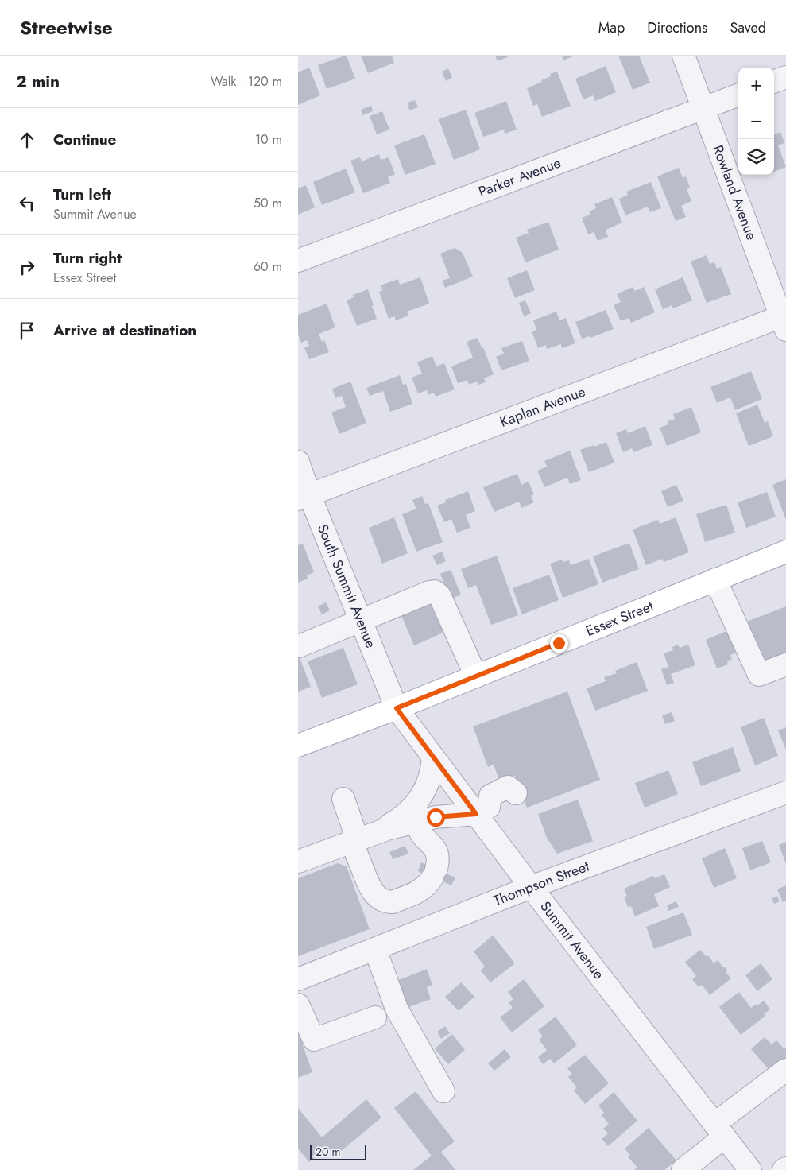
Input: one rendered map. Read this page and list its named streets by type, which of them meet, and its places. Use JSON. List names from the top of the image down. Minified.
{"streets":{"main road":["Essex Street"],"street":["Parker Avenue","Rowland Avenue","Kaplan Avenue","South Summit Avenue","Thompson Street","Summit Avenue"]},"crossings":[["Parker Avenue","Rowland Avenue"],["Rowland Avenue","Kaplan Avenue"],["Kaplan Avenue","South Summit Avenue"],["South Summit Avenue","Essex Street"],["South Summit Avenue","Summit Avenue"],["Essex Street","Summit Avenue"],["Thompson Street","Summit Avenue"]],"scale_bar":"20 m","page":{"header":"Streetwise","nav":["Map","Directions","Saved"],"heading":["2 min","Walk · 120 m"],"map_buttons":["+","−"],"list":[["Continue","10 m"],["Turn left","Summit Avenue","50 m"],["Turn right","Essex Street","60 m"],"Arrive at destination"],"scale":"20 m"}}
